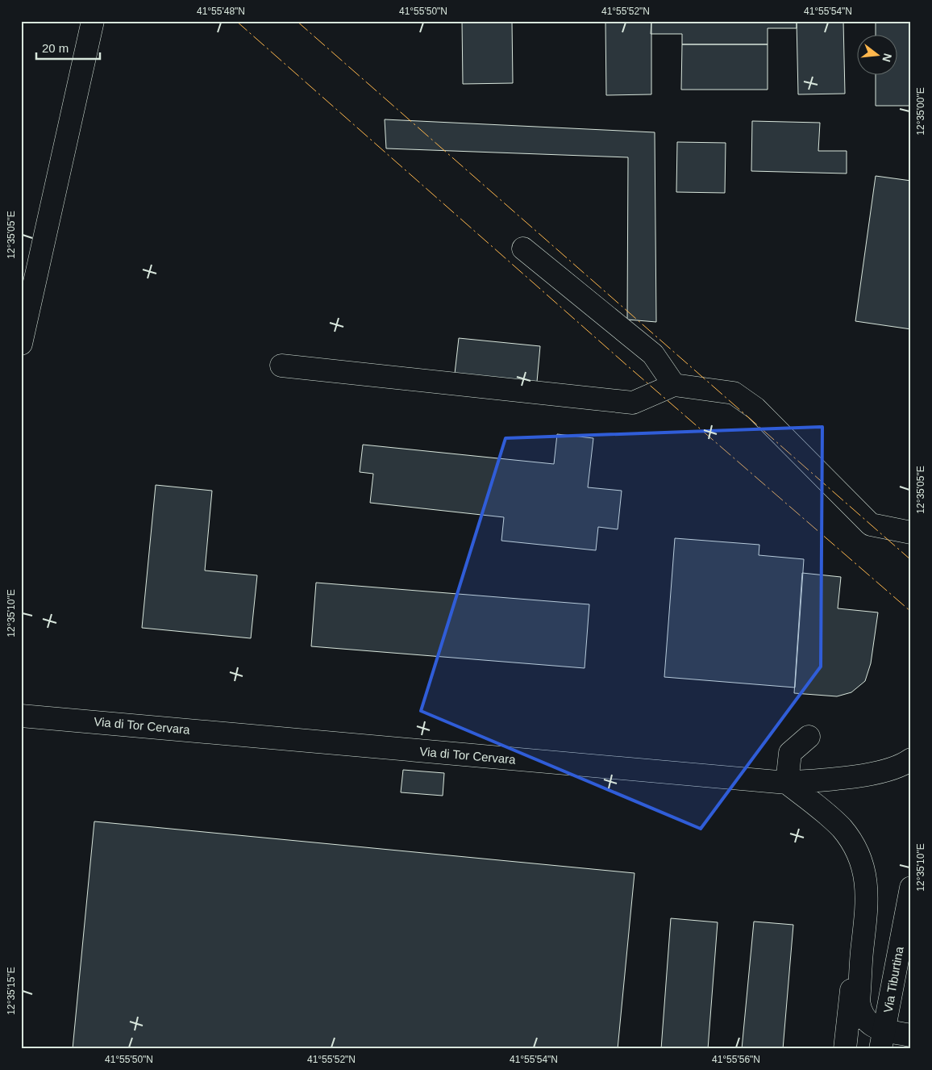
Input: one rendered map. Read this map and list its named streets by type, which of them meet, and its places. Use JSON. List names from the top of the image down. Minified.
{"streets":{"street":["Via di Tor Cervara","Via Tiburtina"]},"scale_bar":"20 m","north":"right","coordinates":["41°55'48\"N","41°55'50\"N","41°55'52\"N","41°55'54\"N","12°35'00\"E","12°35'05\"E","12°35'10\"E","12°35'15\"E","41°55'56\"N"]}
